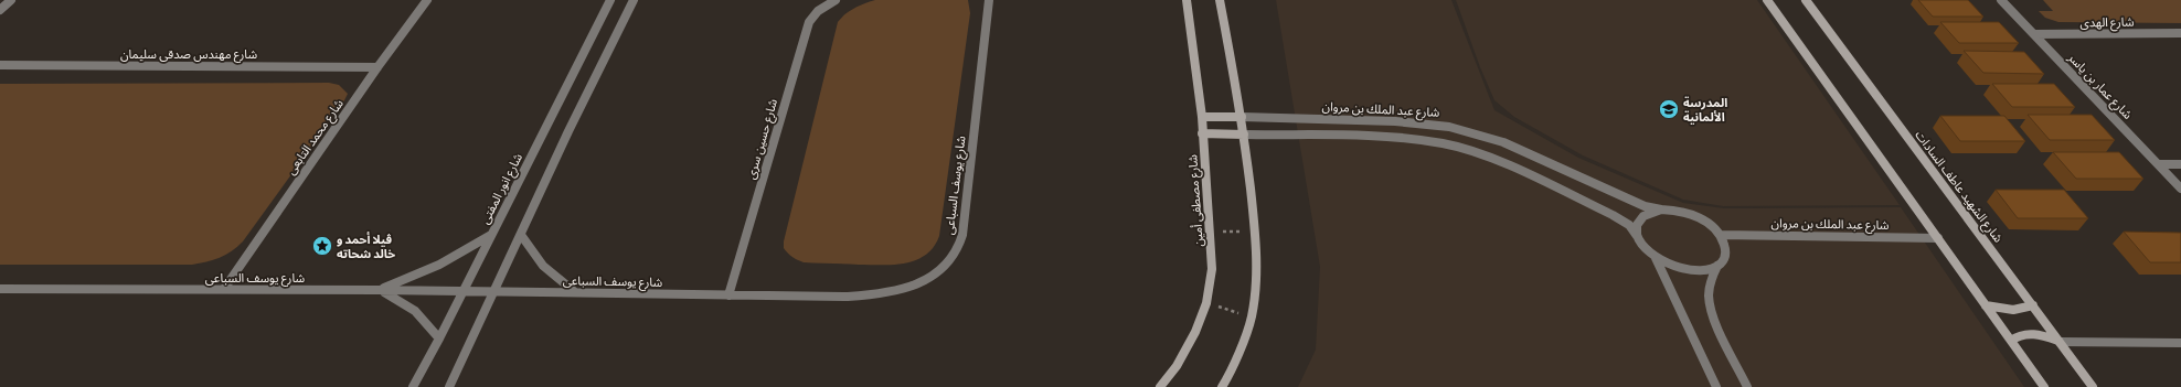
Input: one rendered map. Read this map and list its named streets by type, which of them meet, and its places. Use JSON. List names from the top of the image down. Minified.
{"streets":{"street":["شارع الهدى","شارع مهندس صدقى سليمان","شارع عمار بن ياسر","شارع عبد الملك بن مروان","شارع محمد التابعى","شارع حسين سرى","شارع يوسف السباعى","شارع الشهيد عاطف السادات","شارع انور المفتى","شارع مصطفى أمين"]},"crossings":[["شارع الهدى","شارع عمار بن ياسر"],["شارع مهندس صدقى سليمان","شارع محمد التابعى"],["شارع محمد التابعى","شارع يوسف السباعى"],["شارع حسين سرى","شارع يوسف السباعى"],["شارع يوسف السباعى","شارع انور المفتى"]],"places":{"school or university":["المدرسة الألمانية"],"place":["ڤيلا أحمد و خالد شحاته"]}}
